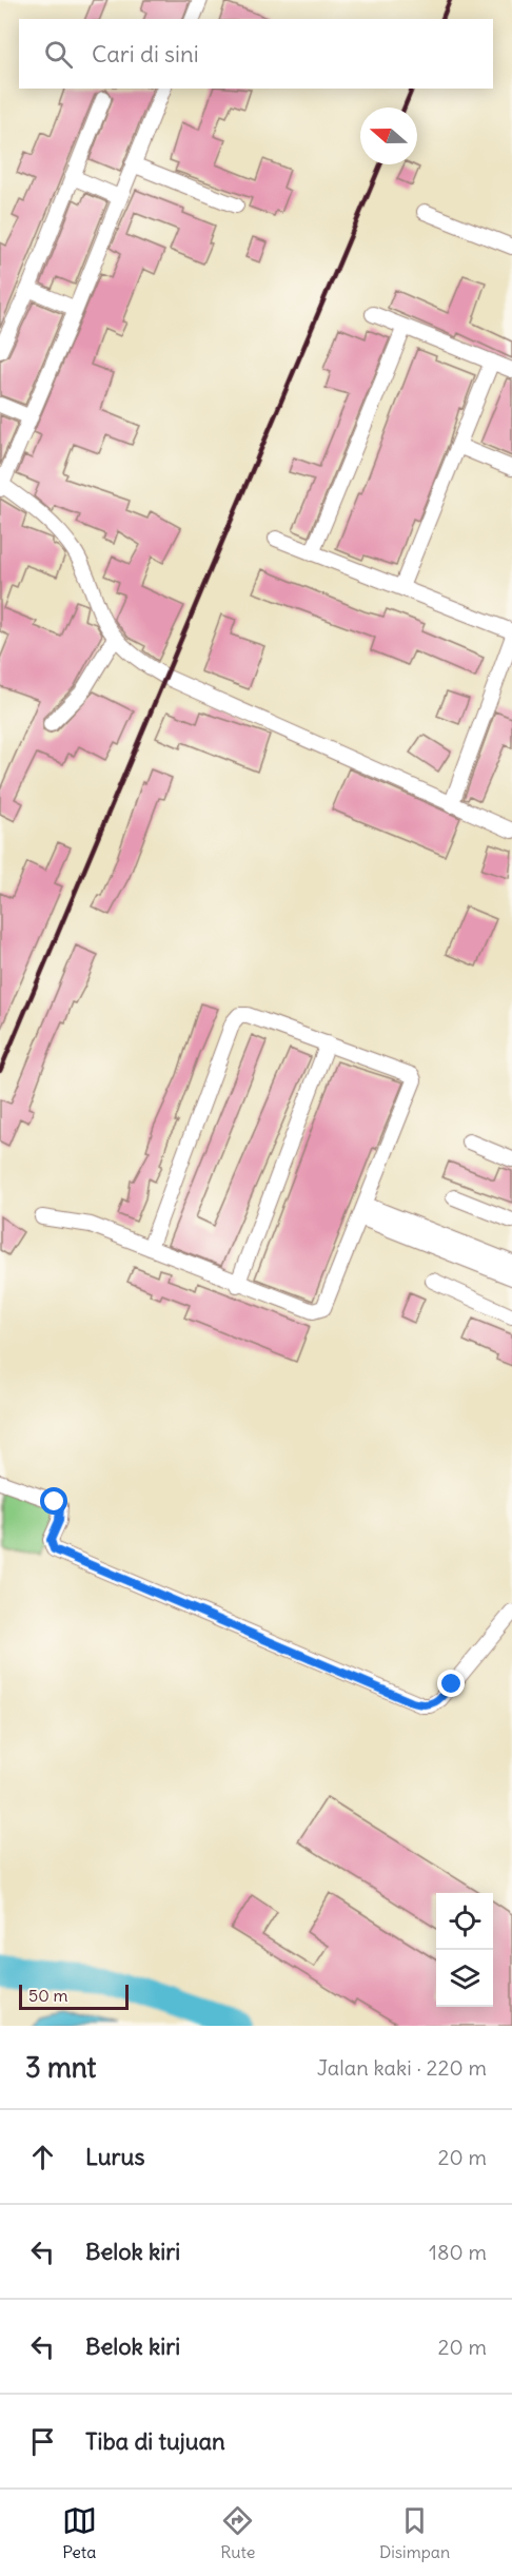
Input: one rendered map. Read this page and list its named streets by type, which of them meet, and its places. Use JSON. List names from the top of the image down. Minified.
{"scale_bar":"50 m","north":"left","page":{"search":"Cari di sini","scale":"50 m","heading":["3 mnt","Jalan kaki · 220 m"],"list":[["Lurus","20 m"],["Belok kiri","180 m"],["Belok kiri","20 m"],"Tiba di tujuan"],"nav":["Peta","Rute","Disimpan"]}}
